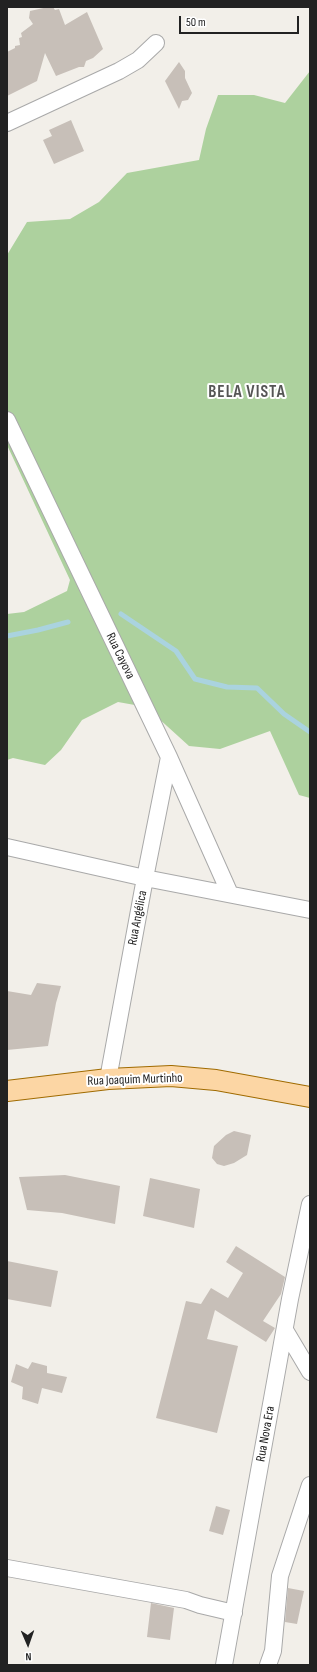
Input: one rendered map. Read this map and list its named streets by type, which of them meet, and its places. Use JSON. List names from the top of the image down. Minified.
{"streets":{"main road":["Rua Joaquim Murtinho"],"street":["Rua Cayova","Rua Angélica","Rua Nova Era"]},"crossings":[["Rua Cayova","Rua Angélica"],["Rua Angélica","Rua Joaquim Murtinho"]],"districts":["BELA VISTA"],"scale_bar":"50 m","north":"bottom"}
